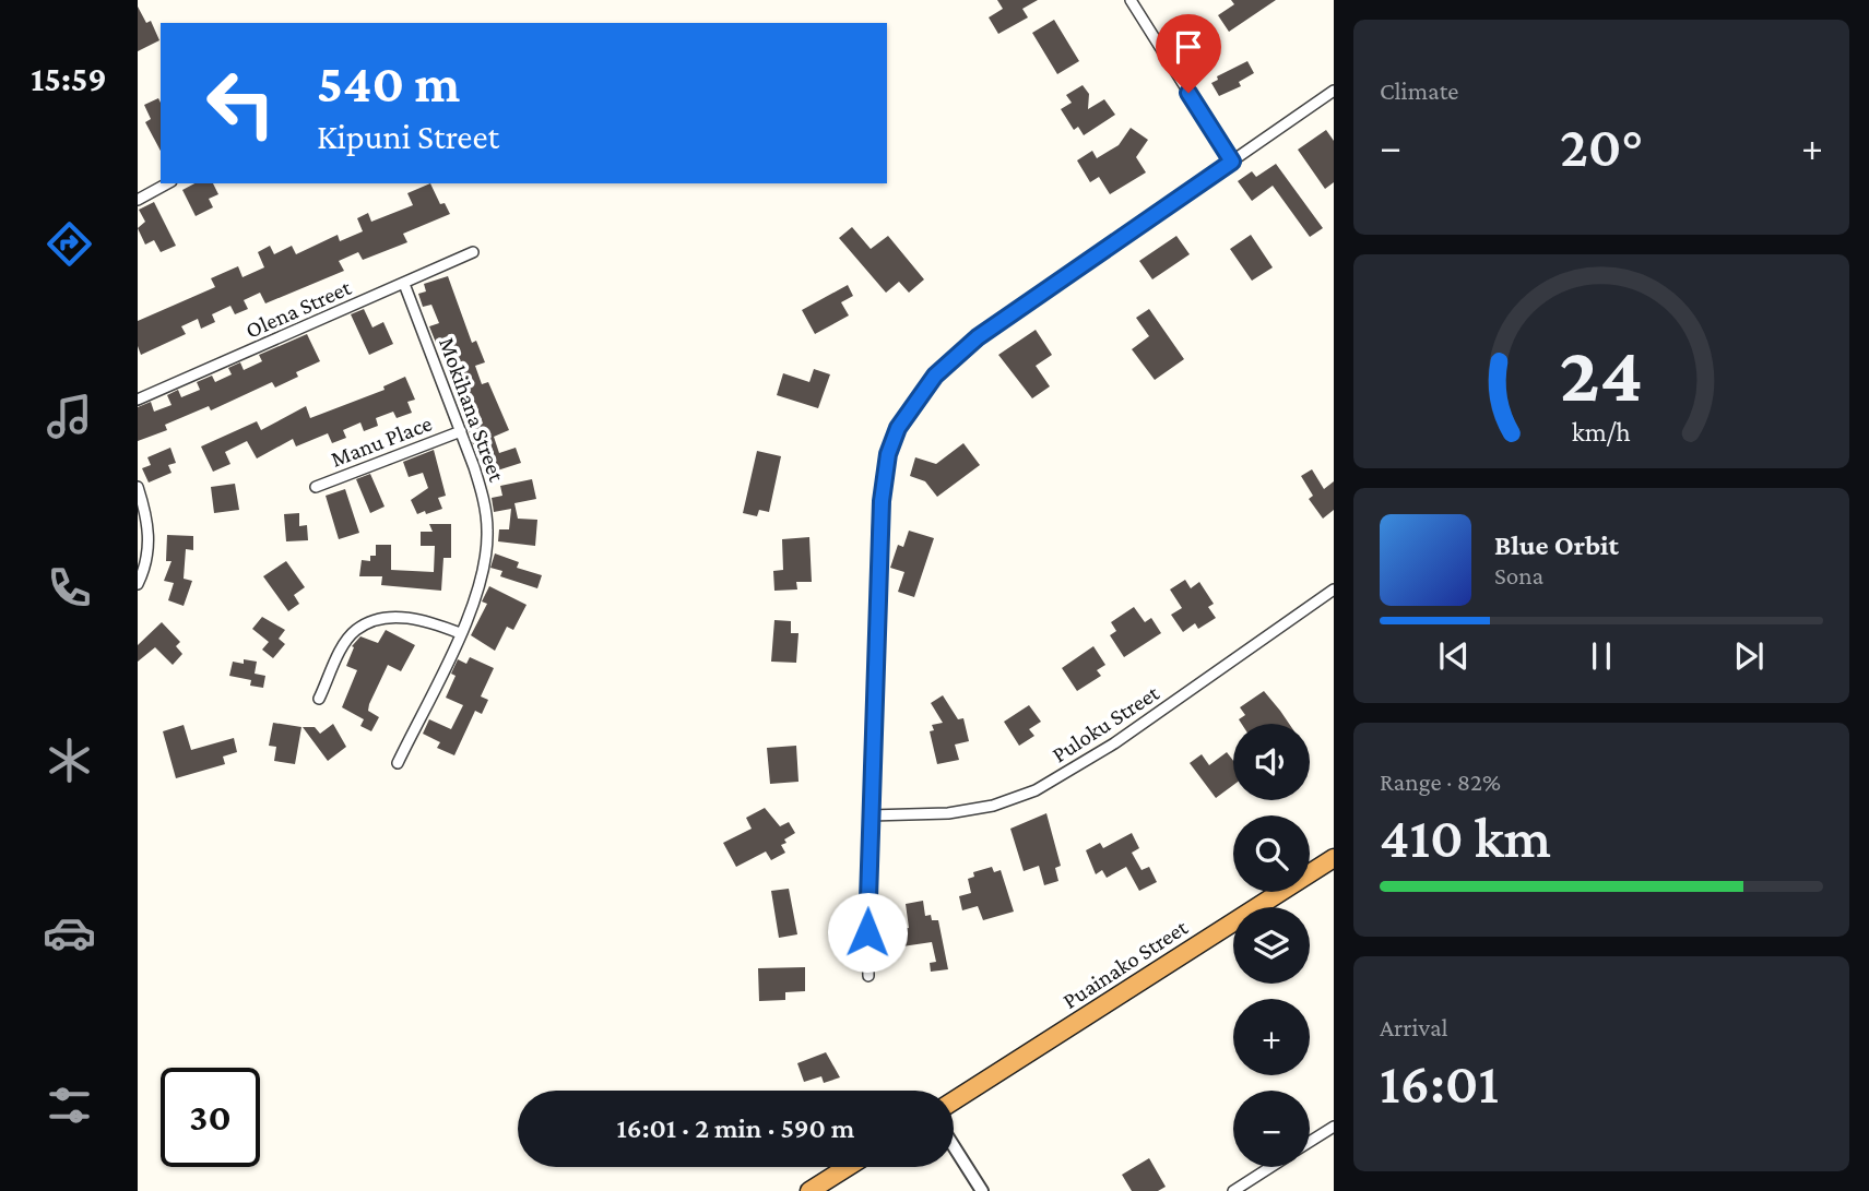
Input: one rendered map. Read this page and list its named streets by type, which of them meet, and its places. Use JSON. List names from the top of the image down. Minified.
{"streets":{"highway":["Puainako Street"],"street":["Olena Street","Mokihana Street","Manu Place","Puloku Street"]},"crossings":[["Olena Street","Mokihana Street"],["Mokihana Street","Manu Place"]],"page":{"tabs":"15:59","tile":["Climate",["Range · 82%","410 km"],["Arrival","16:01"]],"turn":["540 m","Kipuni Street"],"heat":["−","20°","+"],"song":["Blue Orbit","Sona"],"map_buttons":["+","−"],"limit":"30","trip":"16:01 · 2 min · 590 m","gauge":["24","km/h"]}}
